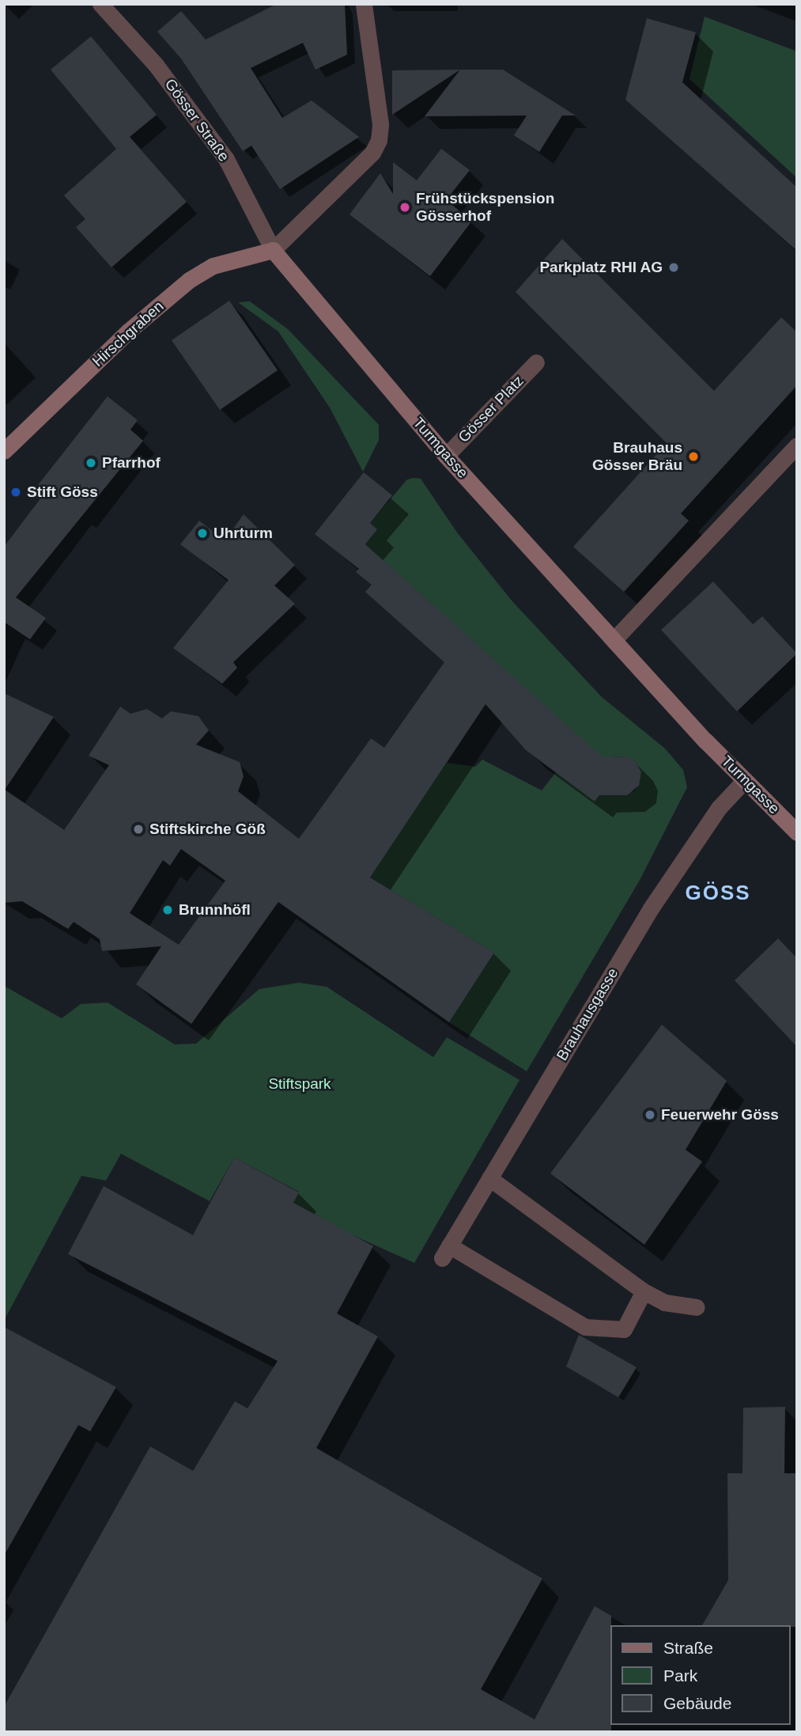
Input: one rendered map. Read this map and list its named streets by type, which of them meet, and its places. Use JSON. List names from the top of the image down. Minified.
{"streets":{"main road":["Hirschgraben","Turmgasse"],"street":["Gösser Straße","Gösser Platz","Brauhausgasse"]},"crossings":[["Gösser Straße","Hirschgraben"],["Gösser Straße","Turmgasse"],["Hirschgraben","Turmgasse"],["Gösser Platz","Turmgasse"],["Turmgasse","Brauhausgasse"]],"districts":["GÖSS"],"parks":["Stiftspark"],"places":["Frühstückspension Gösserhof","Parkplatz RHI AG","Brauhaus Gösser Bräu","Pfarrhof","Stift Göss","Uhrturm","Stiftskirche Göß","Brunnhöfl","Feuerwehr Göss"],"legend":["Straße","Park","Gebäude"]}
